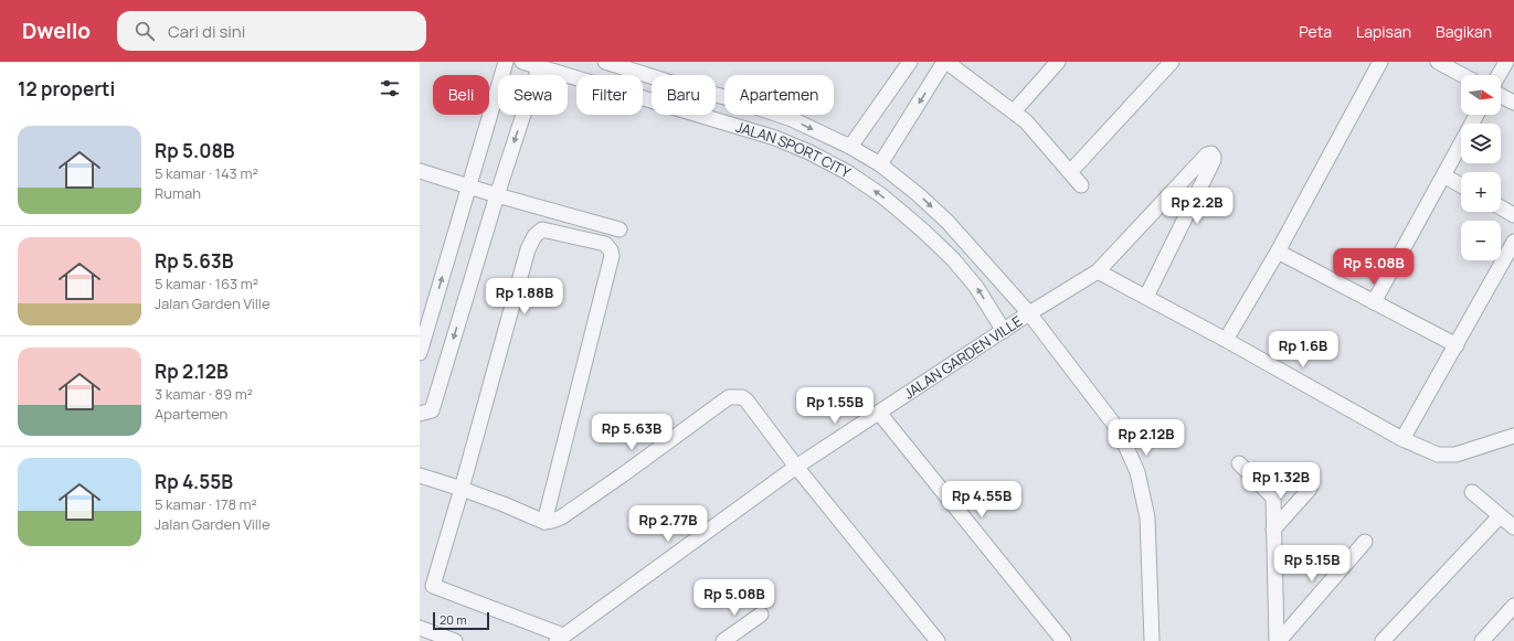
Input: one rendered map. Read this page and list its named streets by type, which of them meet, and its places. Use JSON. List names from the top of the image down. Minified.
{"streets":{"street":["JALAN SPORT CITY","JALAN GARDEN VILLE"]},"crossings":[["JALAN SPORT CITY","JALAN GARDEN VILLE"]],"scale_bar":"20 m","north":"right","page":{"header":"Dwello","search":"Cari di sini","nav":["Peta","Lapisan","Bagikan"],"heading":"12 properti","map_buttons":["+","−"],"chip":["Beli","Sewa","Filter","Baru","Apartemen"],"list":[{"name":"Rp 5.08B","note":"5 kamar · 143 m² · Rumah"},{"name":"Rp 5.63B","note":"5 kamar · 163 m² · Jalan Garden Ville"},{"name":"Rp 2.12B","note":"3 kamar · 89 m² · Apartemen"},{"name":"Rp 4.55B","note":"5 kamar · 178 m² · Jalan Garden Ville"}],"price":["Rp 2.2B","Rp 5.08B","Rp 1.88B","Rp 1.6B","Rp 1.55B","Rp 5.63B","Rp 2.12B","Rp 1.32B","Rp 4.55B","Rp 2.77B","Rp 5.15B","Rp 5.08B"],"scale":"20 m"}}
